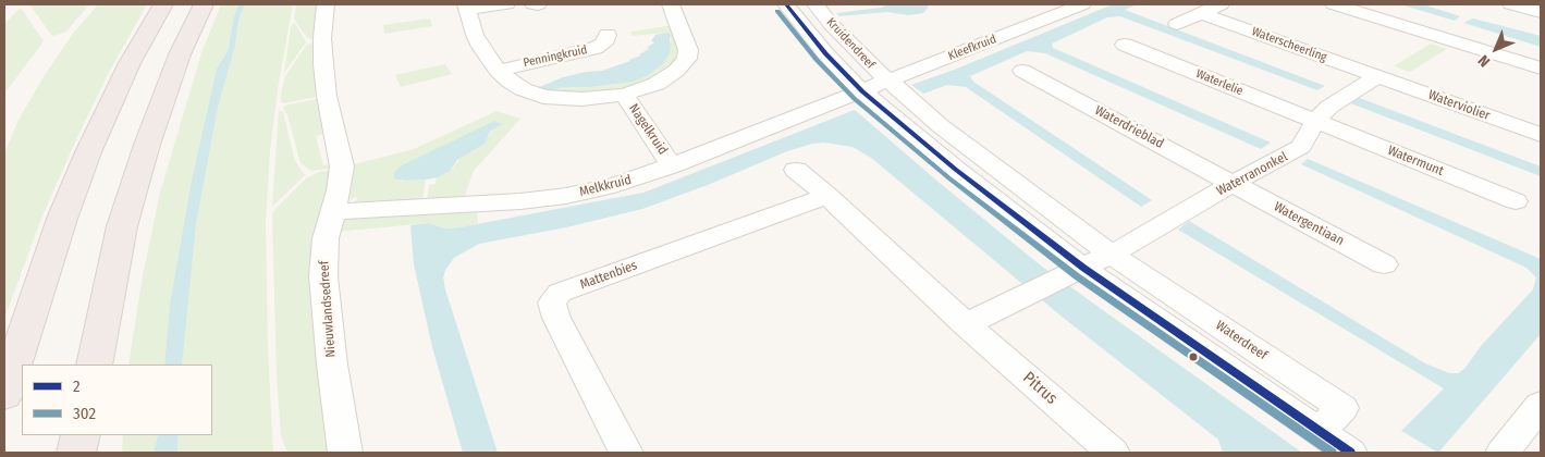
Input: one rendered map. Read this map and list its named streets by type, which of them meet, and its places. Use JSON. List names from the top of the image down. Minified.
{"streets":{"street":["Kruidendreef","Waterscheerling","Kleefkruid","Penningkruid","Waterlelie","Waterviolier","Waterdrieblad","Nagelkruid","Watermunt","Waterranonkel","Melkkruid","Watergentiaan","Mattenbies","Nieuwlandsedreef","Waterdreef","Pitrus"]},"crossings":[["Kruidendreef","Kleefkruid"],["Kruidendreef","Melkkruid"],["Kruidendreef","Waterdreef"],["Waterscheerling","Waterviolier"],["Waterscheerling","Waterranonkel"],["Kleefkruid","Melkkruid"],["Kleefkruid","Waterdreef"],["Waterlelie","Watermunt"],["Waterlelie","Waterranonkel"],["Waterviolier","Waterranonkel"],["Waterdrieblad","Waterranonkel"],["Waterdrieblad","Watergentiaan"],["Nagelkruid","Melkkruid"],["Watermunt","Waterranonkel"],["Waterranonkel","Watergentiaan"],["Waterranonkel","Waterdreef"],["Melkkruid","Nieuwlandsedreef"]],"lines":["transit line 2","transit line 302"],"legend":["2","302"],"north":"bottom left"}
